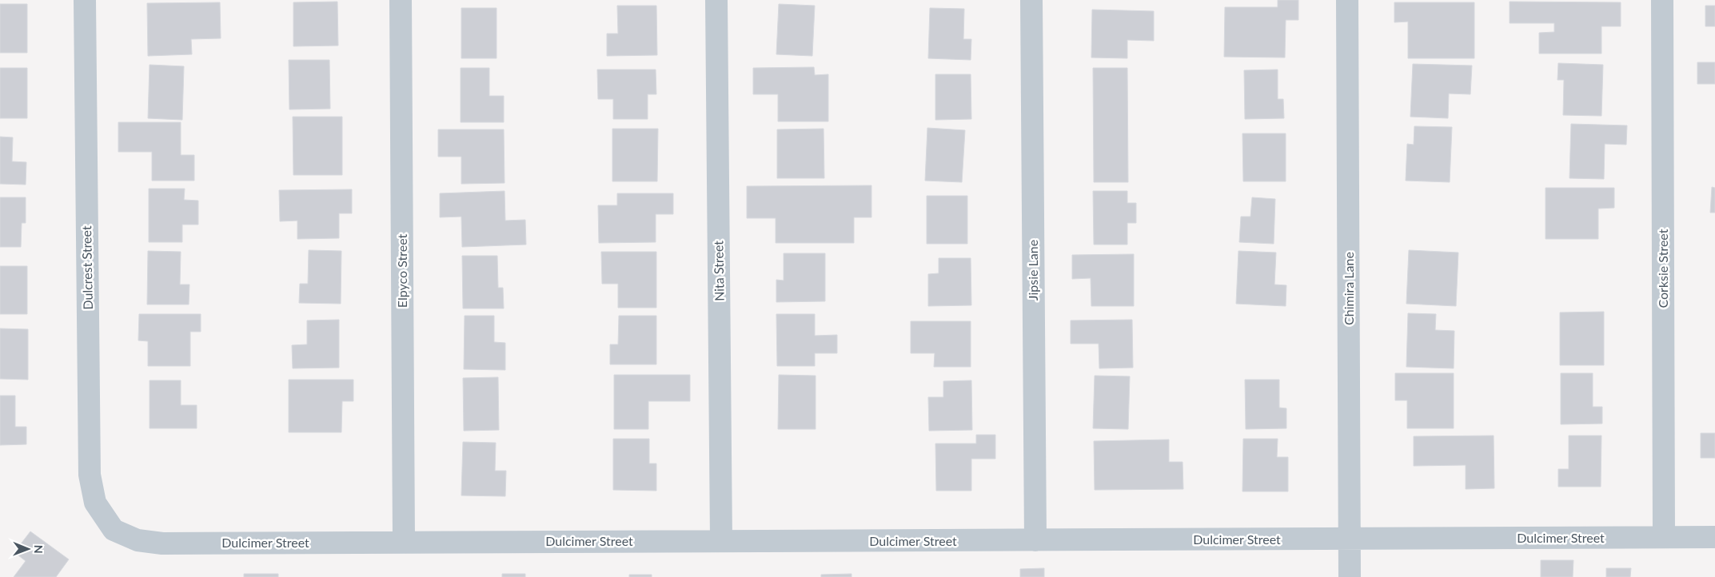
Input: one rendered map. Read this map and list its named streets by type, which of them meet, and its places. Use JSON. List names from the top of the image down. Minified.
{"streets":{"street":["Dulcrest Street","Corksie Street","Jipsie Lane","Elpyco Street","Nita Street","Chimira Lane","Dulcimer Street"]},"crossings":[["Dulcrest Street","Dulcimer Street"],["Corksie Street","Dulcimer Street"],["Jipsie Lane","Dulcimer Street"],["Elpyco Street","Dulcimer Street"],["Nita Street","Dulcimer Street"],["Chimira Lane","Dulcimer Street"]],"north":"right"}
